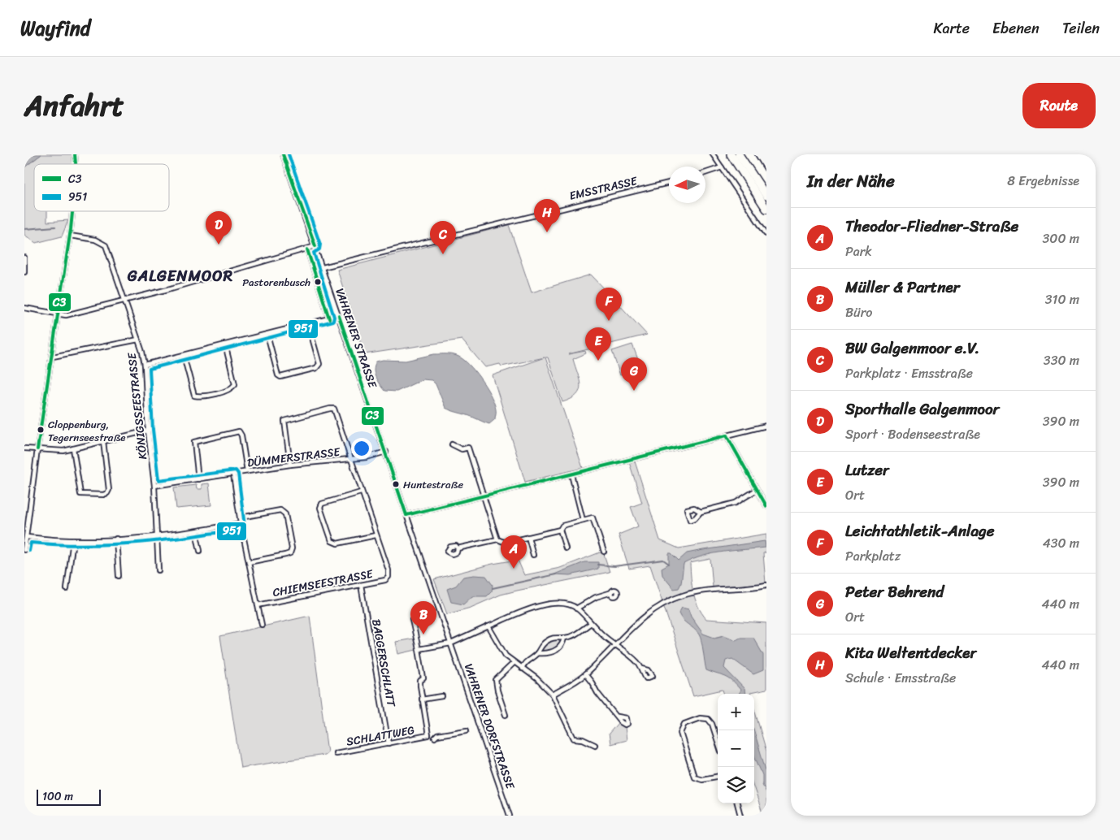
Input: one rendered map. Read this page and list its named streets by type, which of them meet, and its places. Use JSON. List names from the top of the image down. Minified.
{"streets":{"street":["EMSSTRASSE","VAHRENER STRASSE","KÖNIGSSEESTRASSE","DÜMMERSTRASSE","CHIEMSEESTRASSE","BAGGERSCHLATT","VAHRENER DORFSTRASSE","SCHLATTWEG"]},"crossings":[["EMSSTRASSE","VAHRENER STRASSE"],["VAHRENER STRASSE","DÜMMERSTRASSE"],["VAHRENER STRASSE","VAHRENER DORFSTRASSE"],["KÖNIGSSEESTRASSE","DÜMMERSTRASSE"],["DÜMMERSTRASSE","CHIEMSEESTRASSE"],["CHIEMSEESTRASSE","BAGGERSCHLATT"],["BAGGERSCHLATT","SCHLATTWEG"]],"districts":["GALGENMOOR"],"places":["Pastorenbusch","Cloppenburg, Tegernseestraße","Huntestraße"],"lines":["transit line C3","transit line 951"],"legend":["C3","951"],"scale_bar":"100 m","north":"left","page":{"header":"Wayfind","nav":["Karte","Ebenen","Teilen"],"title":"Anfahrt","buttons":"Route","heading":["In der Nähe","8 Ergebnisse"],"pins":["H","D","C","F","E","G","A","B"],"list":[{"mark":"A","name":"Theodor-Fliedner-Straße","note":"Park","value":"300 m"},{"mark":"B","name":"Müller & Partner","note":"Büro","value":"310 m"},{"mark":"C","name":"BW Galgenmoor e.V.","note":"Parkplatz · Emsstraße","value":"330 m"},{"mark":"D","name":"Sporthalle Galgenmoor","note":"Sport · Bodenseestraße","value":"390 m"},{"mark":"E","name":"Lutzer","note":"Ort","value":"390 m"},{"mark":"F","name":"Leichtathletik-Anlage","note":"Parkplatz","value":"430 m"},{"mark":"G","name":"Peter Behrend","note":"Ort","value":"440 m"},{"mark":"H","name":"Kita Weltentdecker","note":"Schule · Emsstraße","value":"440 m"}],"map_buttons":["+","−"],"scale":"100 m"}}
